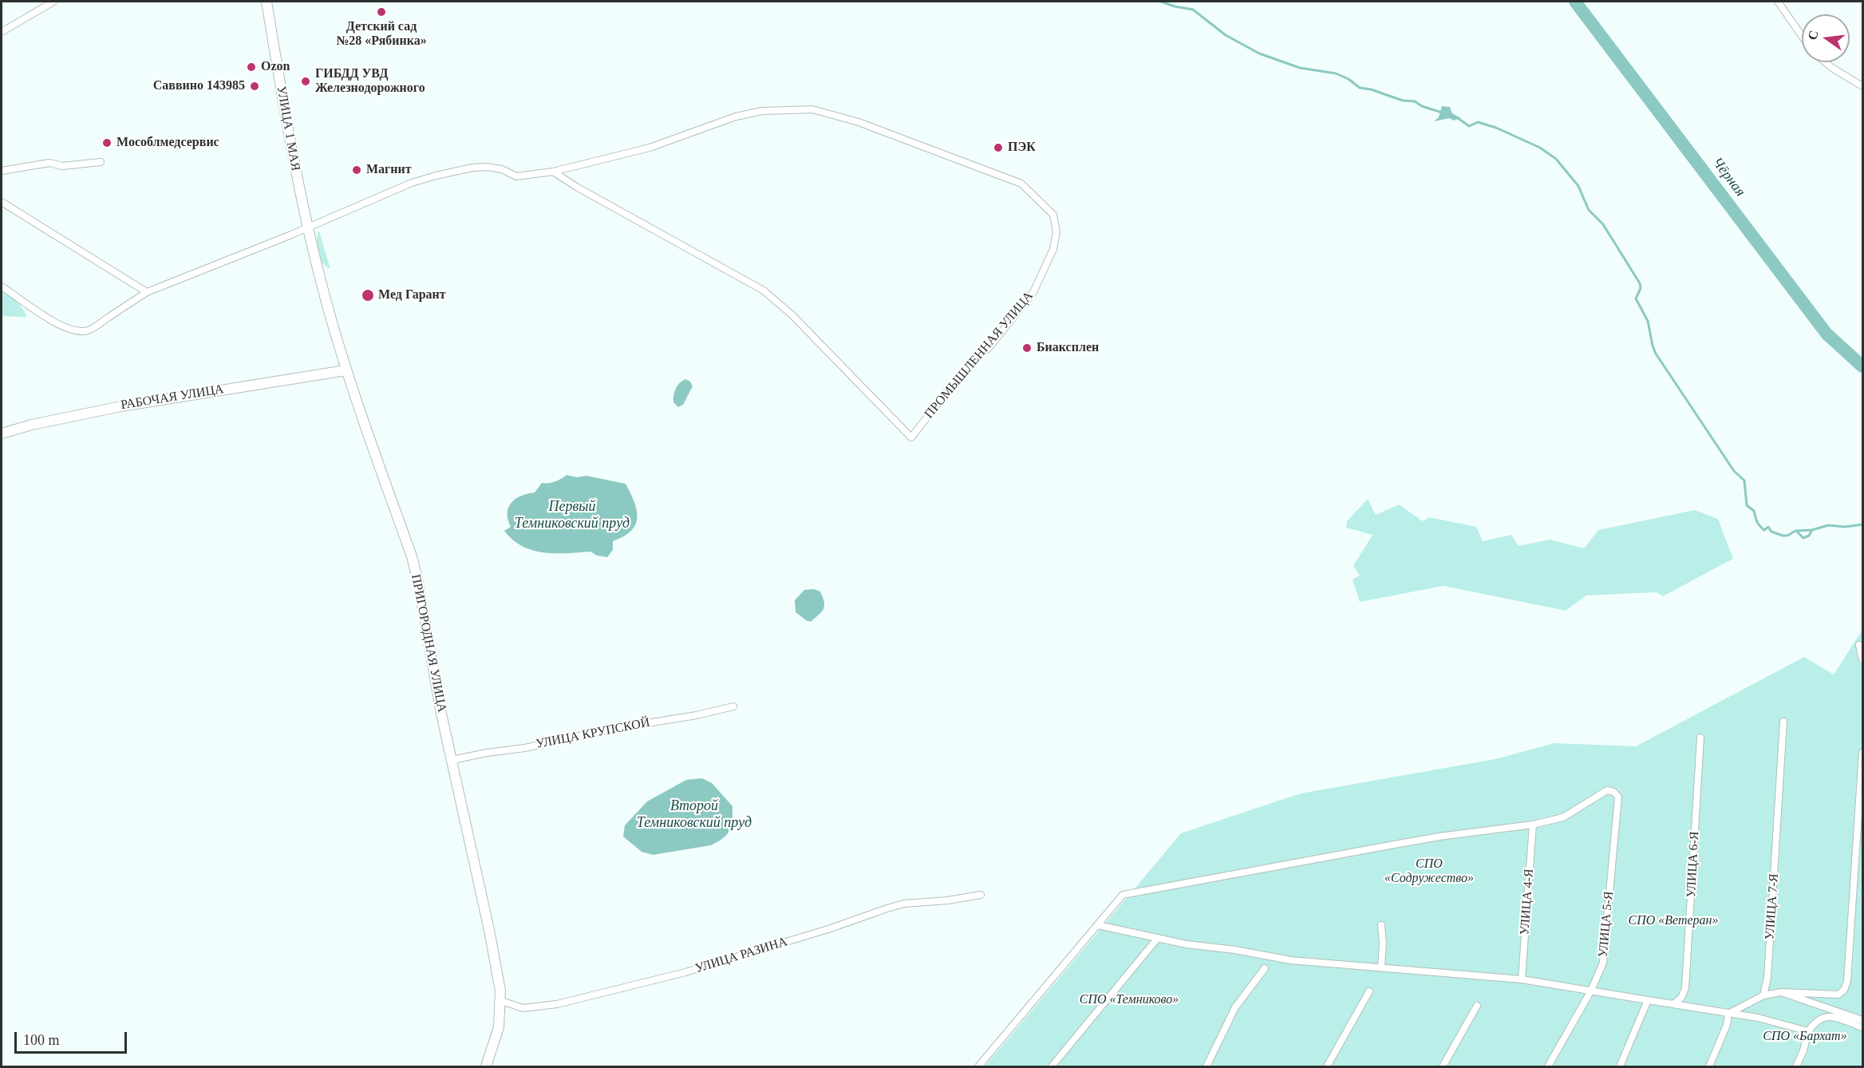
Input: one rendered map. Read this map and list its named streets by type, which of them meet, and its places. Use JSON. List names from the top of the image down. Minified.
{"streets":{"street":["УЛИЦА 1 МАЯ","ПРОМЫШЛЕННАЯ УЛИЦА","РАБОЧАЯ УЛИЦА","ПРИГОРОДНАЯ УЛИЦА","УЛИЦА КРУПСКОЙ","УЛИЦА 6-Я","УЛИЦА 4-Я","УЛИЦА 7-Я","УЛИЦА 5-Я","УЛИЦА РАЗИНА"]},"crossings":[["УЛИЦА 1 МАЯ","ПРОМЫШЛЕННАЯ УЛИЦА"],["УЛИЦА 1 МАЯ","ПРИГОРОДНАЯ УЛИЦА"],["ПРОМЫШЛЕННАЯ УЛИЦА","ПРИГОРОДНАЯ УЛИЦА"],["РАБОЧАЯ УЛИЦА","ПРИГОРОДНАЯ УЛИЦА"],["ПРИГОРОДНАЯ УЛИЦА","УЛИЦА КРУПСКОЙ"],["ПРИГОРОДНАЯ УЛИЦА","УЛИЦА РАЗИНА"],["УЛИЦА 4-Я","УЛИЦА 5-Я"]],"water":["Чёрная","Первый Темниковский пруд","Второй Темниковский пруд"],"parks":["СПО «Содружество»","СПО «Ветеран»","СПО «Темниково»","СПО «Бархат»"],"places":["Детский сад №28 «Рябинка»","Ozon","ГИБДД УВД Железнодорожного","Саввино 143985","Мособлмедсервис","ПЭК","Магнит","Мед Гарант","Биаксплен"],"scale_bar":"100 m","north":"left"}
